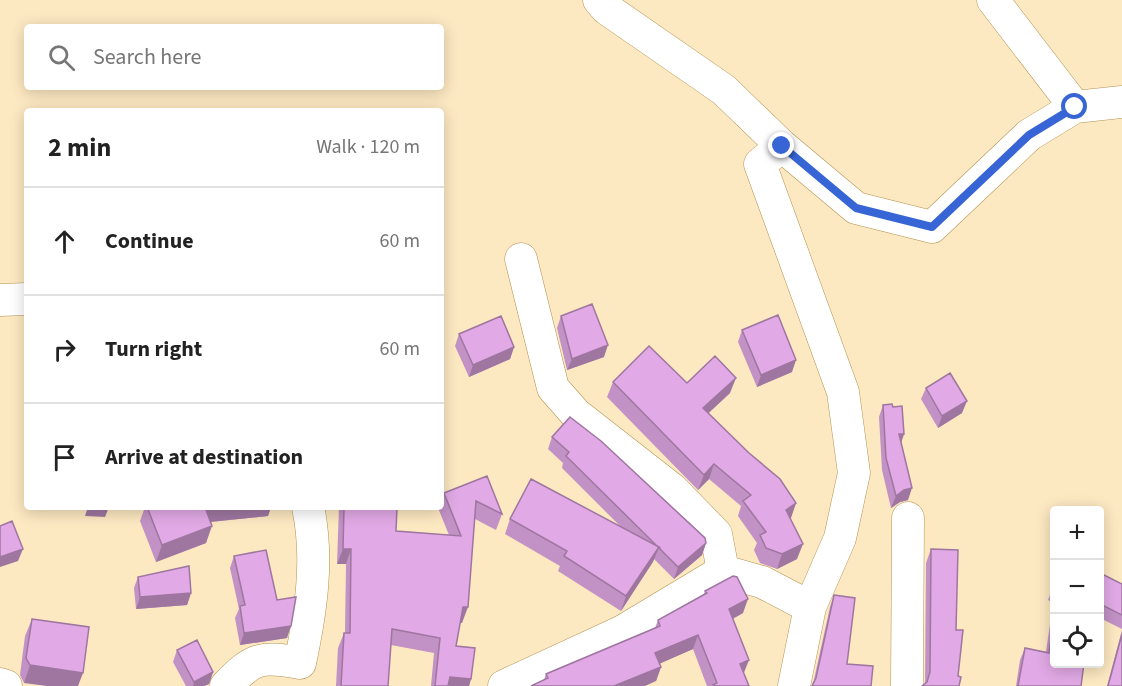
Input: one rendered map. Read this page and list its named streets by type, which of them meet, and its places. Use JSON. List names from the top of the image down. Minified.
{"page":{"search":"Search here","heading":["2 min","Walk · 120 m"],"list":[["Continue","60 m"],["Turn right","60 m"],"Arrive at destination"],"map_buttons":["+","−"]}}
